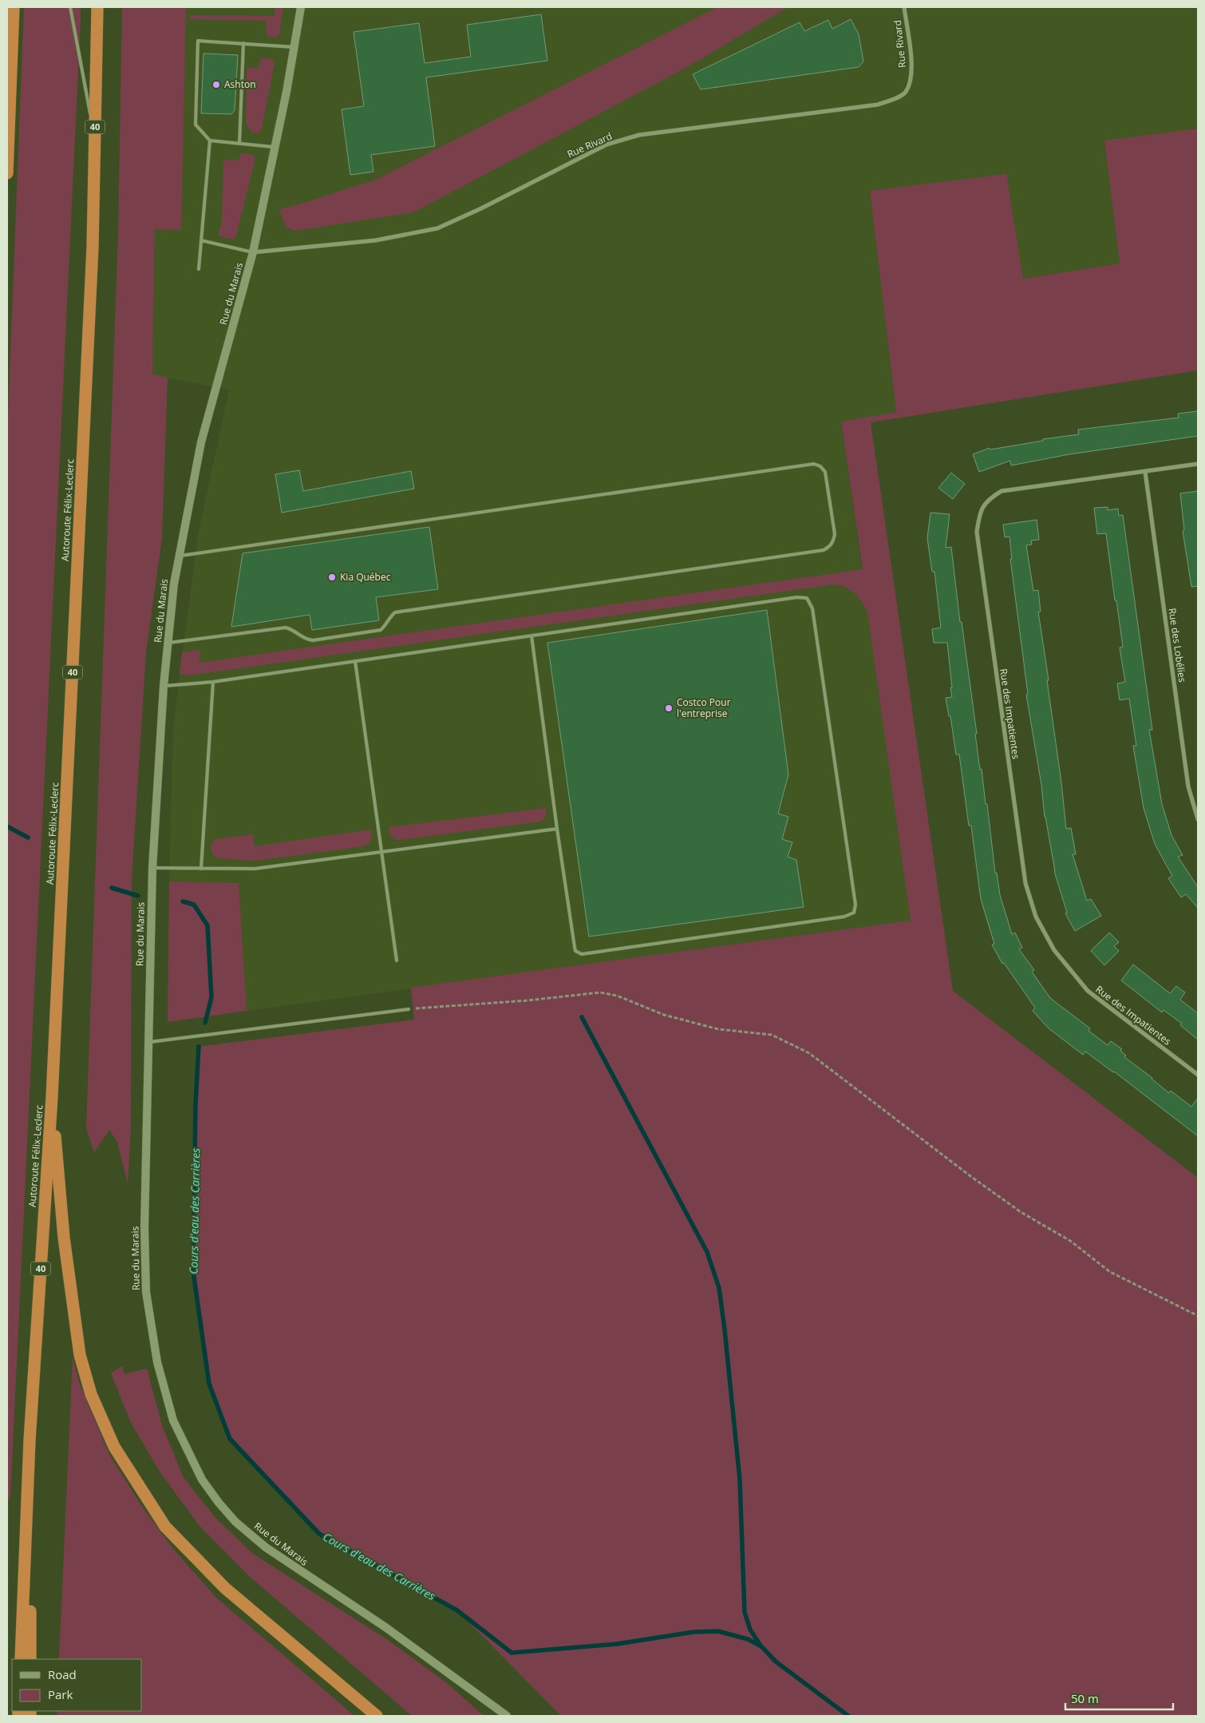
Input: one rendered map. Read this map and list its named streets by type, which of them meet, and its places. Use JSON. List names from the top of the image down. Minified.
{"streets":{"highway":["40","Autoroute Félix-Leclerc"],"street":["Rue Rivard","Rue du Marais","Rue des Lobélies","Rue des Impatientes"]},"crossings":[["Rue Rivard","Rue du Marais"],["Rue des Lobélies","Rue des Impatientes"]],"water":["Cours d'eau des Carrières"],"places":["Ashton","Kia Québec","Costco Pour l'entreprise"],"legend":["Road","Park"],"scale_bar":"50 m"}
